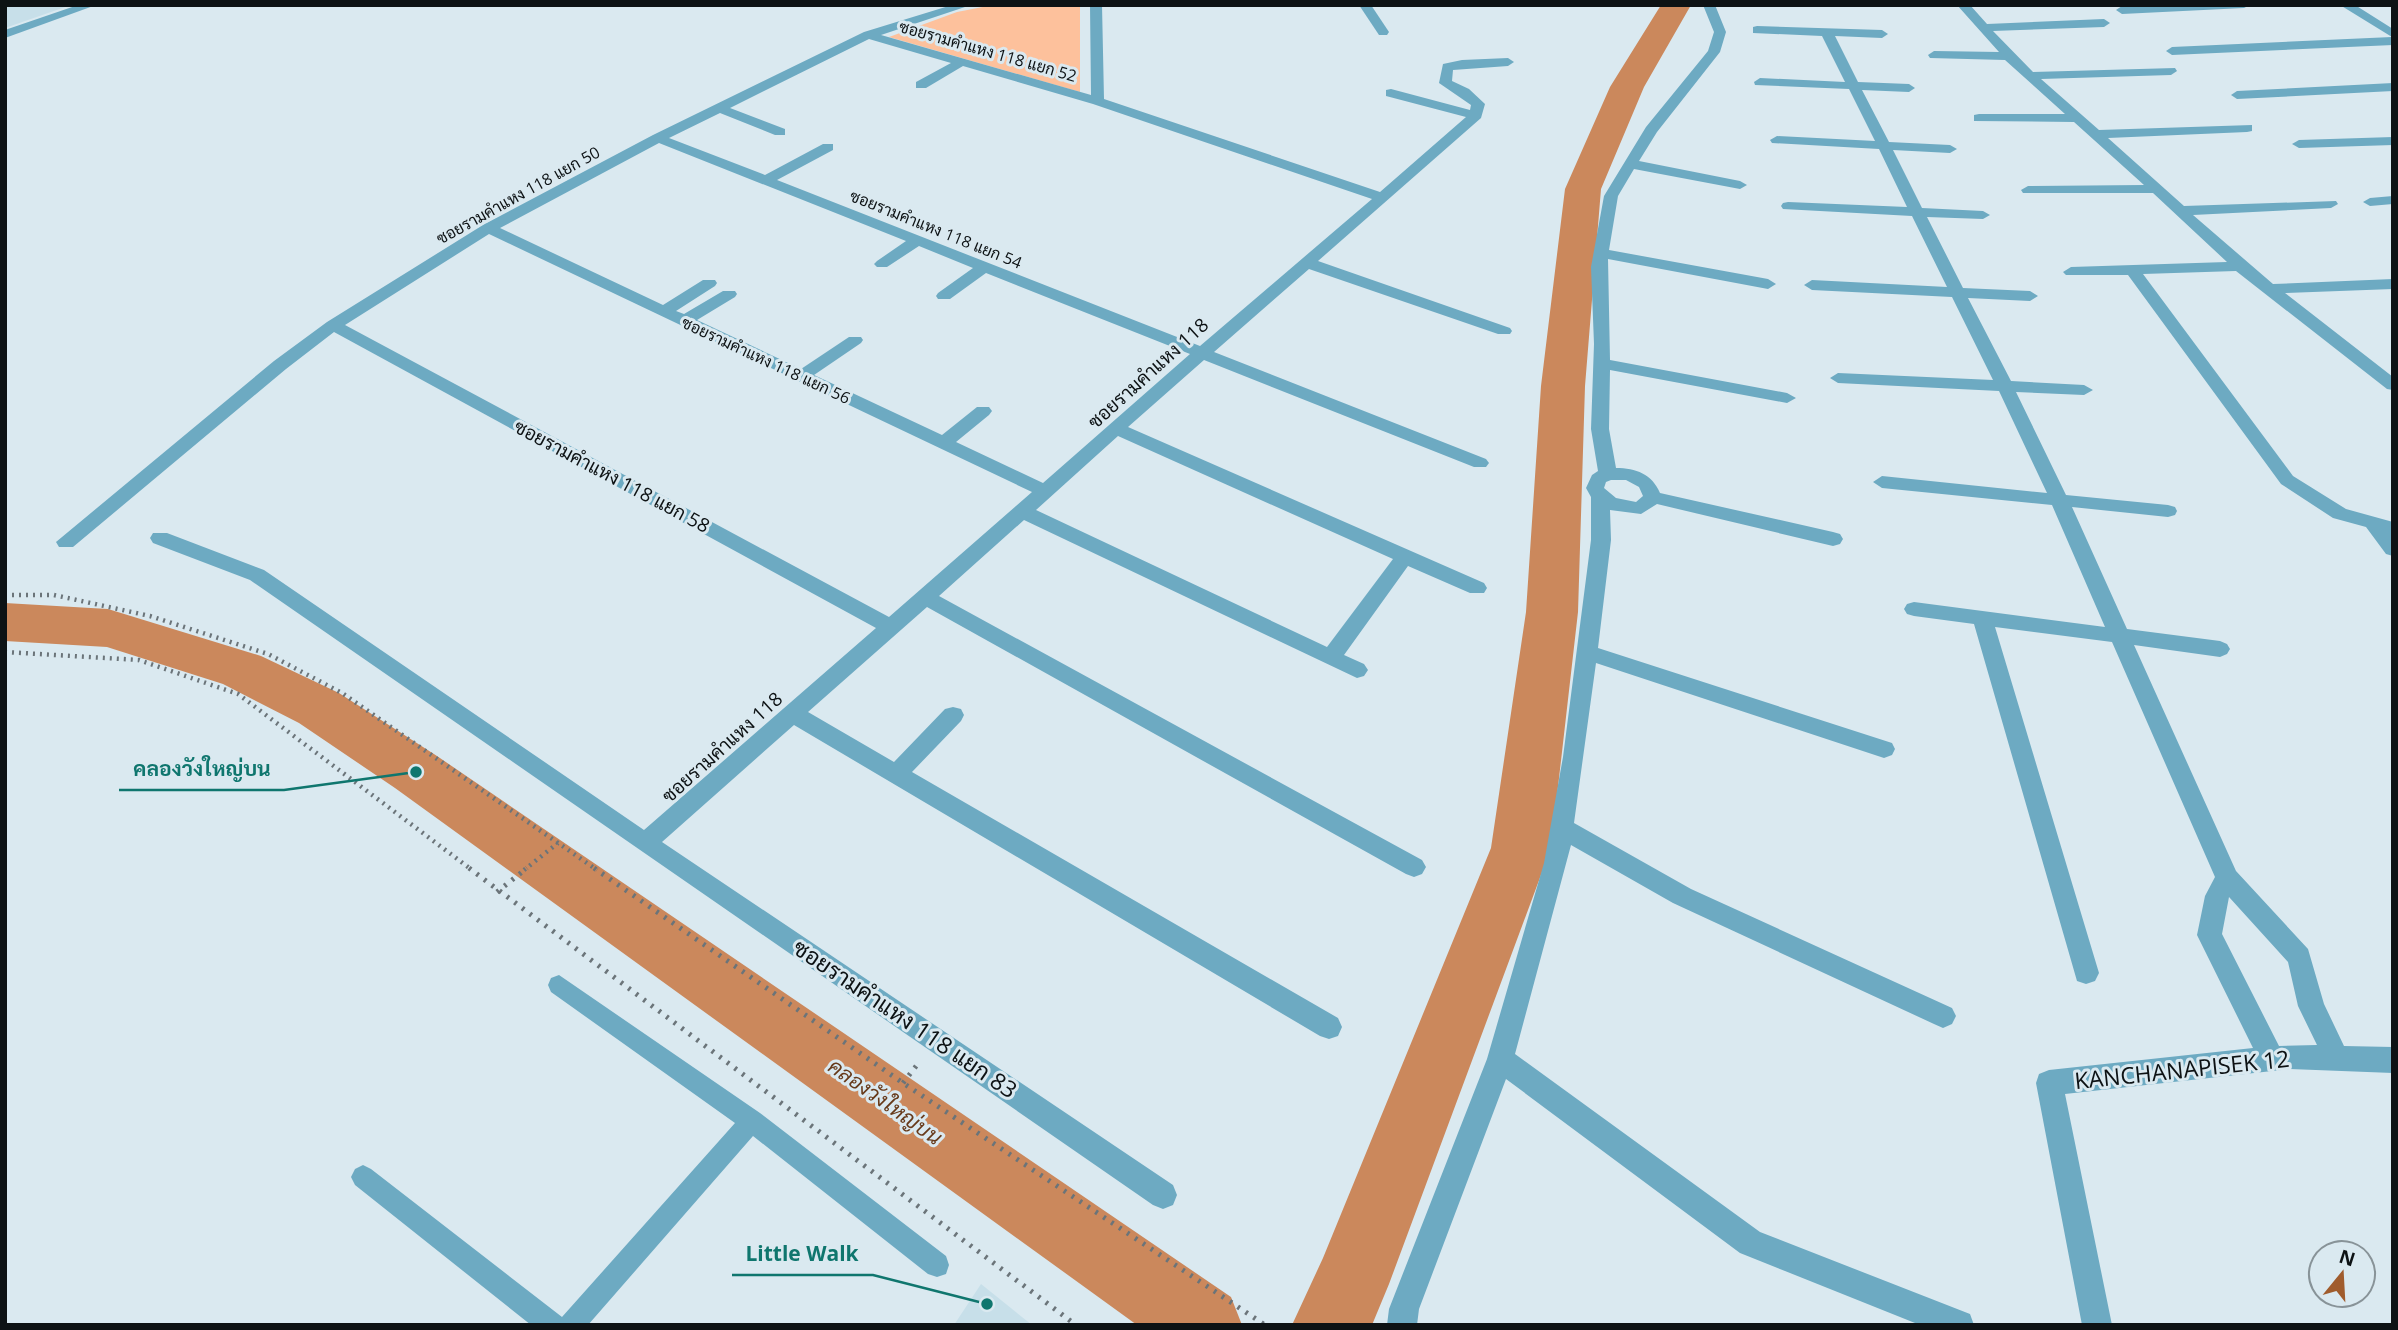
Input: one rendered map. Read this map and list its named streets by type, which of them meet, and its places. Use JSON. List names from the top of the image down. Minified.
{"streets":{"street":["ซอยรามคำแหง 118 แยก 52","ซอยรามคำแหง 118 แยก 50","ซอยรามคำแหง 118 แยก 54","ซอยรามคำแหง 118 แยก 56","ซอยรามคำแหง 118","ซอยรามคำแหง 118 แยก 58","ซอยรามคำแหง 118 แยก 83","KANCHANAPISEK 12"]},"crossings":[["ซอยรามคำแหง 118 แยก 52","ซอยรามคำแหง 118 แยก 50"],["ซอยรามคำแหง 118 แยก 50","ซอยรามคำแหง 118 แยก 54"],["ซอยรามคำแหง 118 แยก 50","ซอยรามคำแหง 118 แยก 56"],["ซอยรามคำแหง 118 แยก 50","ซอยรามคำแหง 118 แยก 58"],["ซอยรามคำแหง 118 แยก 54","ซอยรามคำแหง 118"],["ซอยรามคำแหง 118 แยก 56","ซอยรามคำแหง 118"],["ซอยรามคำแหง 118","ซอยรามคำแหง 118 แยก 58"],["ซอยรามคำแหง 118","ซอยรามคำแหง 118 แยก 83"]],"water":["คลองวังใหญ่บน"],"places":["คลองวังใหญ่บน","Little Walk"],"north":"top"}
